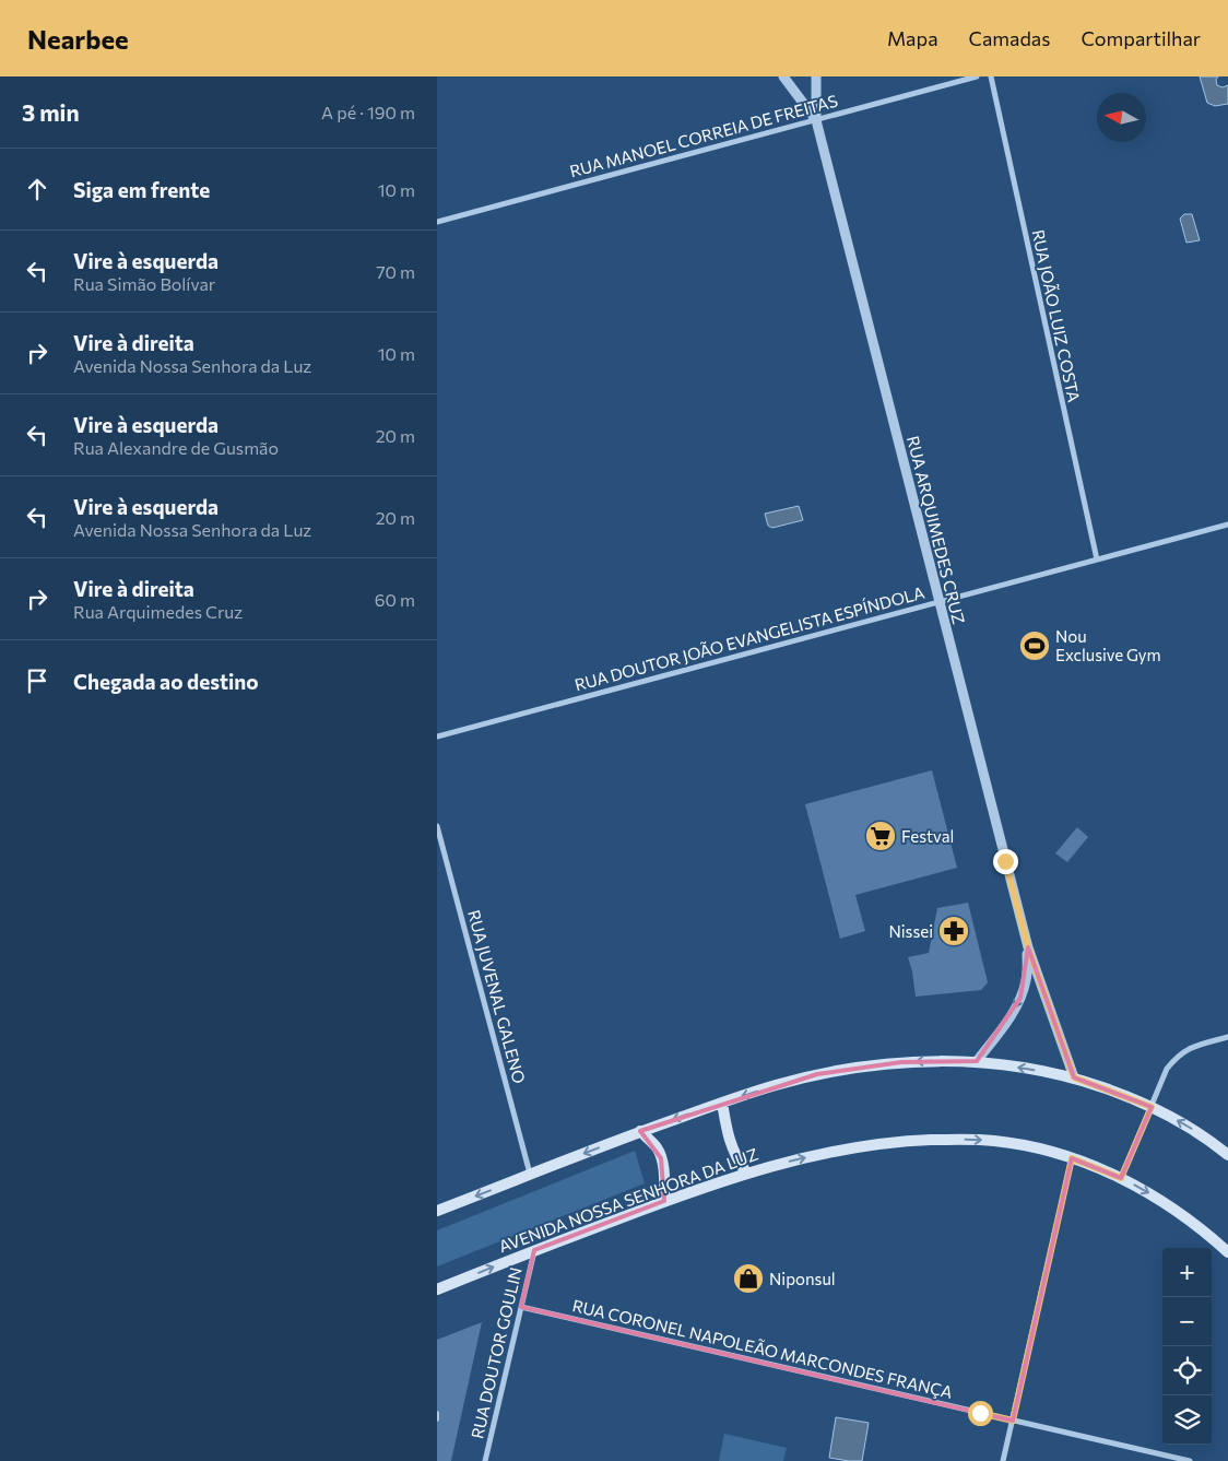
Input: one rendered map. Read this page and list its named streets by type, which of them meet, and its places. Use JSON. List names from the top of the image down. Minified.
{"streets":{"main road":["AVENIDA NOSSA SENHORA DA LUZ"],"street":["RUA MANOEL CORREIA DE FREITAS","RUA JOÃO LUIZ COSTA","RUA ARQUIMEDES CRUZ","RUA DOUTOR JOÃO EVANGELISTA ESPÍNDOLA","RUA JUVENAL GALENO","RUA CORONEL NAPOLEÃO MARCONDES FRANÇA","RUA DOUTOR GOULIN"]},"crossings":[["RUA MANOEL CORREIA DE FREITAS","RUA ARQUIMEDES CRUZ"],["RUA JOÃO LUIZ COSTA","RUA DOUTOR JOÃO EVANGELISTA ESPÍNDOLA"],["RUA ARQUIMEDES CRUZ","RUA DOUTOR JOÃO EVANGELISTA ESPÍNDOLA"],["AVENIDA NOSSA SENHORA DA LUZ","RUA DOUTOR GOULIN"],["RUA CORONEL NAPOLEÃO MARCONDES FRANÇA","RUA DOUTOR GOULIN"]],"places":{"sports":["Nou Exclusive Gym"],"supermarket":["Festval"],"pharmacy":["Nissei"],"shop":["Niponsul"]},"north":"left","page":{"header":"Nearbee","nav":["Mapa","Camadas","Compartilhar"],"heading":["3 min","A pé · 190 m"],"list":[["Siga em frente","10 m"],["Vire à esquerda","Rua Simão Bolívar","70 m"],["Vire à direita","Avenida Nossa Senhora da Luz","10 m"],["Vire à esquerda","Rua Alexandre de Gusmão","20 m"],["Vire à esquerda","Avenida Nossa Senhora da Luz","20 m"],["Vire à direita","Rua Arquimedes Cruz","60 m"],"Chegada ao destino"],"map_buttons":["+","−"]}}
